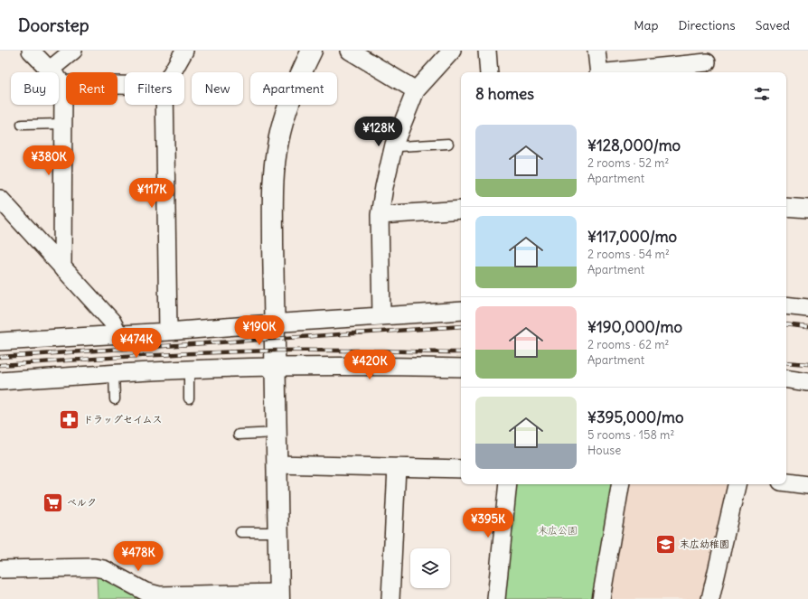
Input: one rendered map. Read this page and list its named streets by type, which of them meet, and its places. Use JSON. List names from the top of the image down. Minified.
{"parks":["末広公園"],"places":{"pharmacy":["ドラッグセイムス"],"supermarket":["ベルク"],"school or university":["末広幼稚園"]},"page":{"header":"Doorstep","nav":["Map","Directions","Saved"],"chip":["Buy","Rent","Filters","New","Apartment"],"heading":"8 homes","list":[{"name":"¥128,000/mo","note":"2 rooms · 52 m² · Apartment"},{"name":"¥117,000/mo","note":"2 rooms · 54 m² · Apartment"},{"name":"¥190,000/mo","note":"2 rooms · 62 m² · Apartment"},{"name":"¥395,000/mo","note":"5 rooms · 158 m² · House"}],"price":["¥128K","¥380K","¥117K","¥190K","¥474K","¥420K","¥395K","¥478K"]}}
